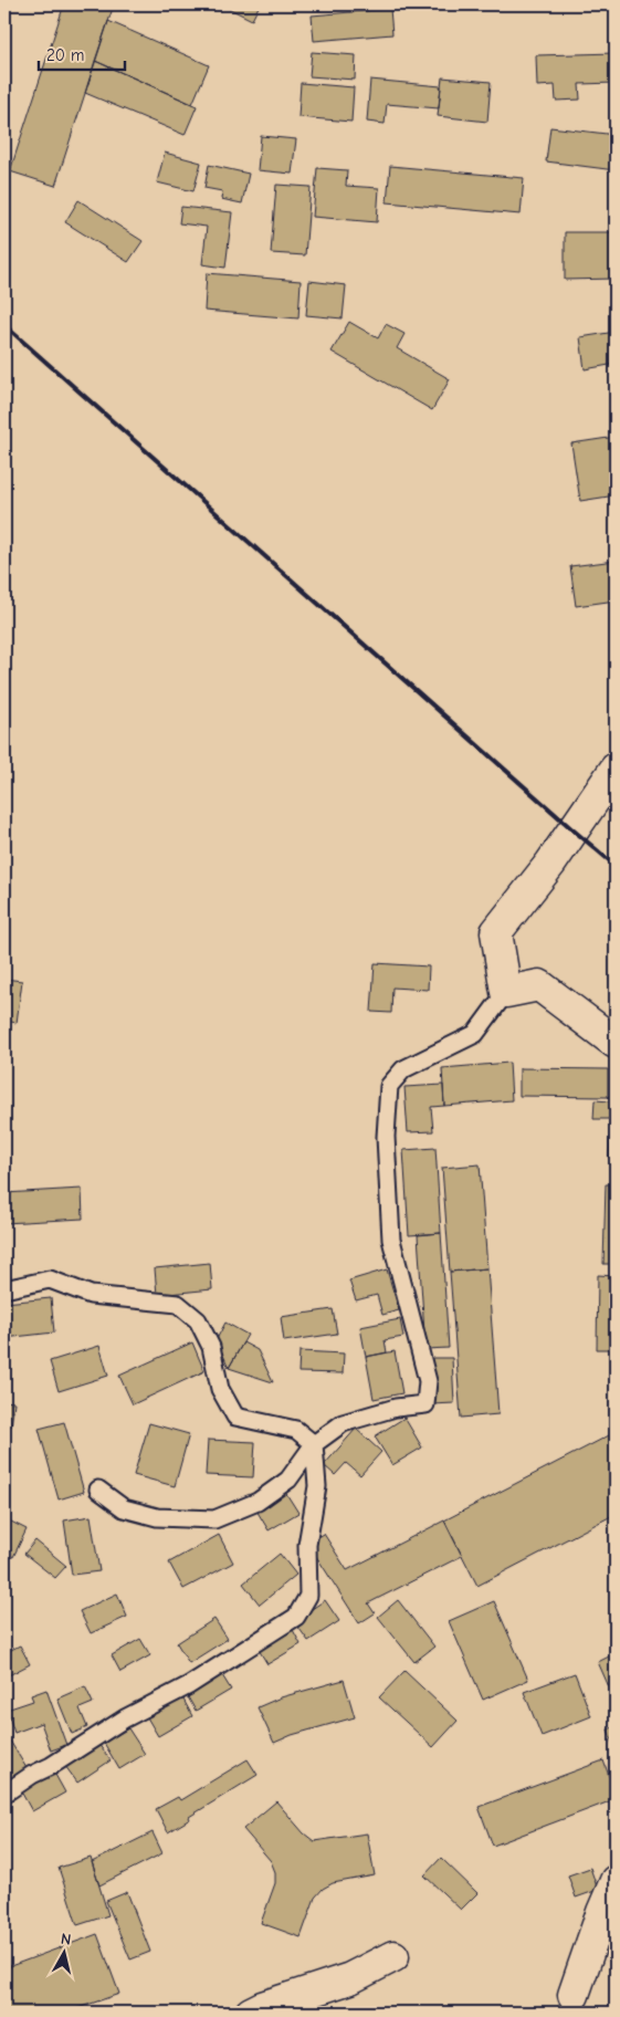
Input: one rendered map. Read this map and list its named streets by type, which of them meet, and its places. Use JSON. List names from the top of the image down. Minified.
{"scale_bar":"20 m","north":"top"}
